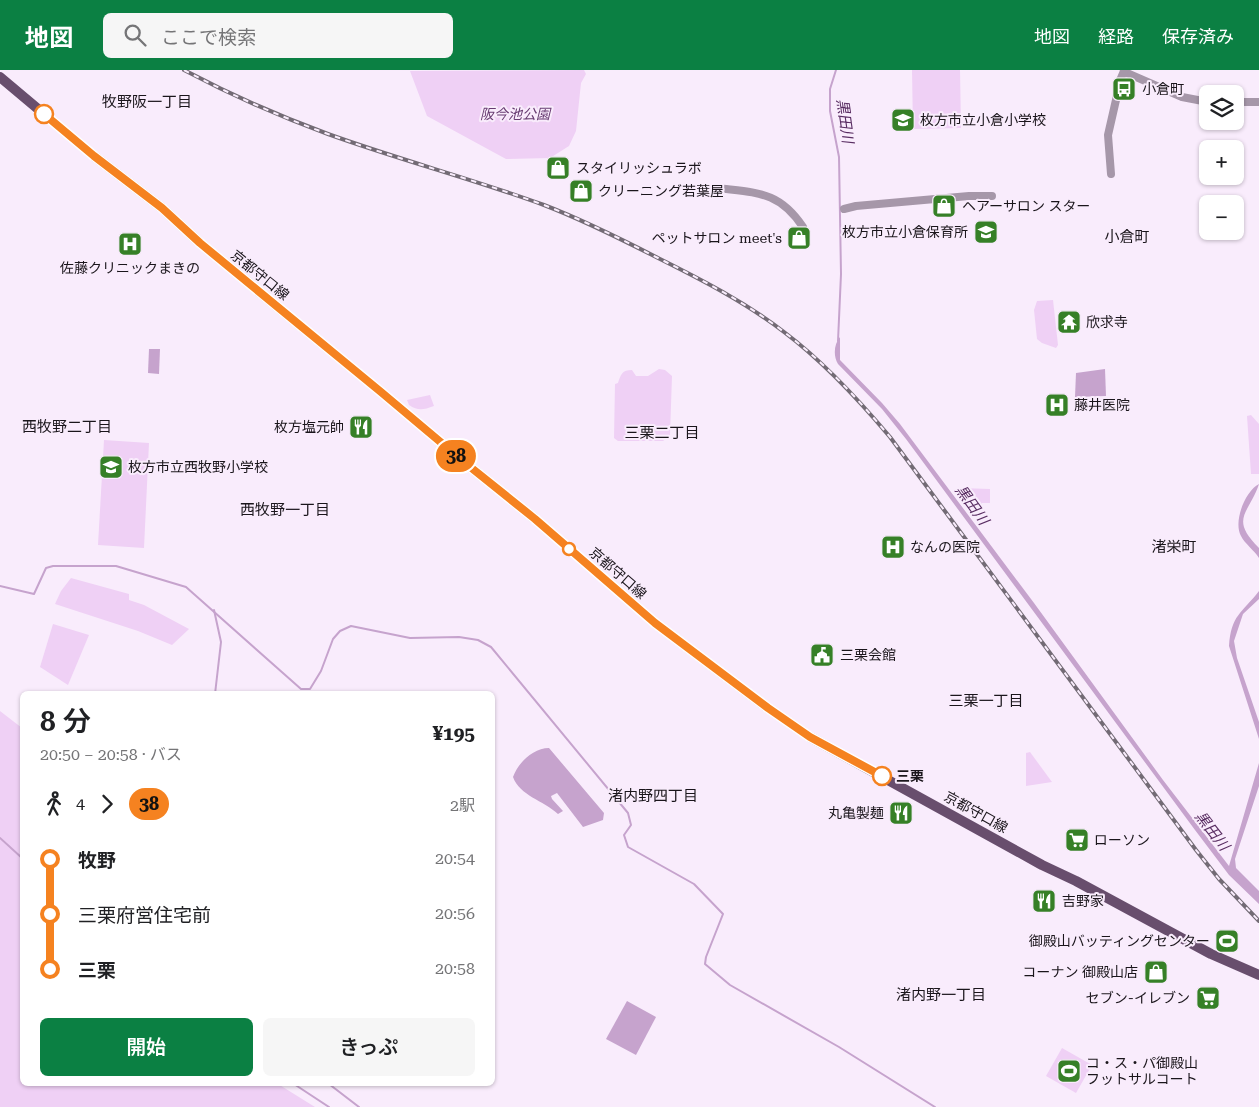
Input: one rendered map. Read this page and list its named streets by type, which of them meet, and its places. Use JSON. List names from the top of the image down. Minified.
{"streets":{"main road":["京都守口線"]},"districts":["牧野阪一丁目","小倉町","西牧野二丁目","三栗二丁目","西牧野一丁目","渚栄町","三栗一丁目","渚内野四丁目","渚内野一丁目"],"water":["黒田川"],"parks":["阪今池公園"],"places":{"bus stop":["小倉町"],"school or university":["枚方市立小倉小学校","枚方市立小倉保育所","枚方市立西牧野小学校"],"shop":["スタイリッシュラボ","クリーニング若葉屋","ヘアーサロン スター","ペットサロン meet's","コーナン 御殿山店"],"hospital":["佐藤クリニックまきの","藤井医院","なんの医院"],"temple":["欣求寺"],"restaurant":["枚方塩元帥","丸亀製麺","吉野家"],"public building":["三栗会館"],"other":["三栗"],"supermarket":["ローソン","セブン-イレブン"],"sports":["御殿山バッティングセンター","コ・ス・パ御殿山 フットサルコート"]},"lines":["bus line 38"],"page":{"header":"地図","search":"ここで検索","nav":["地図","経路","保存済み"],"on_map":"38","map_buttons":["+","−"],"heading":["8 分","20:50 – 20:58 · バス","¥195"],"legs":["4","38","2駅"],"list":[{"name":"牧野","value":"20:54"},{"name":"三栗府営住宅前","value":"20:56"},{"name":"三栗","value":"20:58"}],"buttons":["開始","きっぷ"]}}
